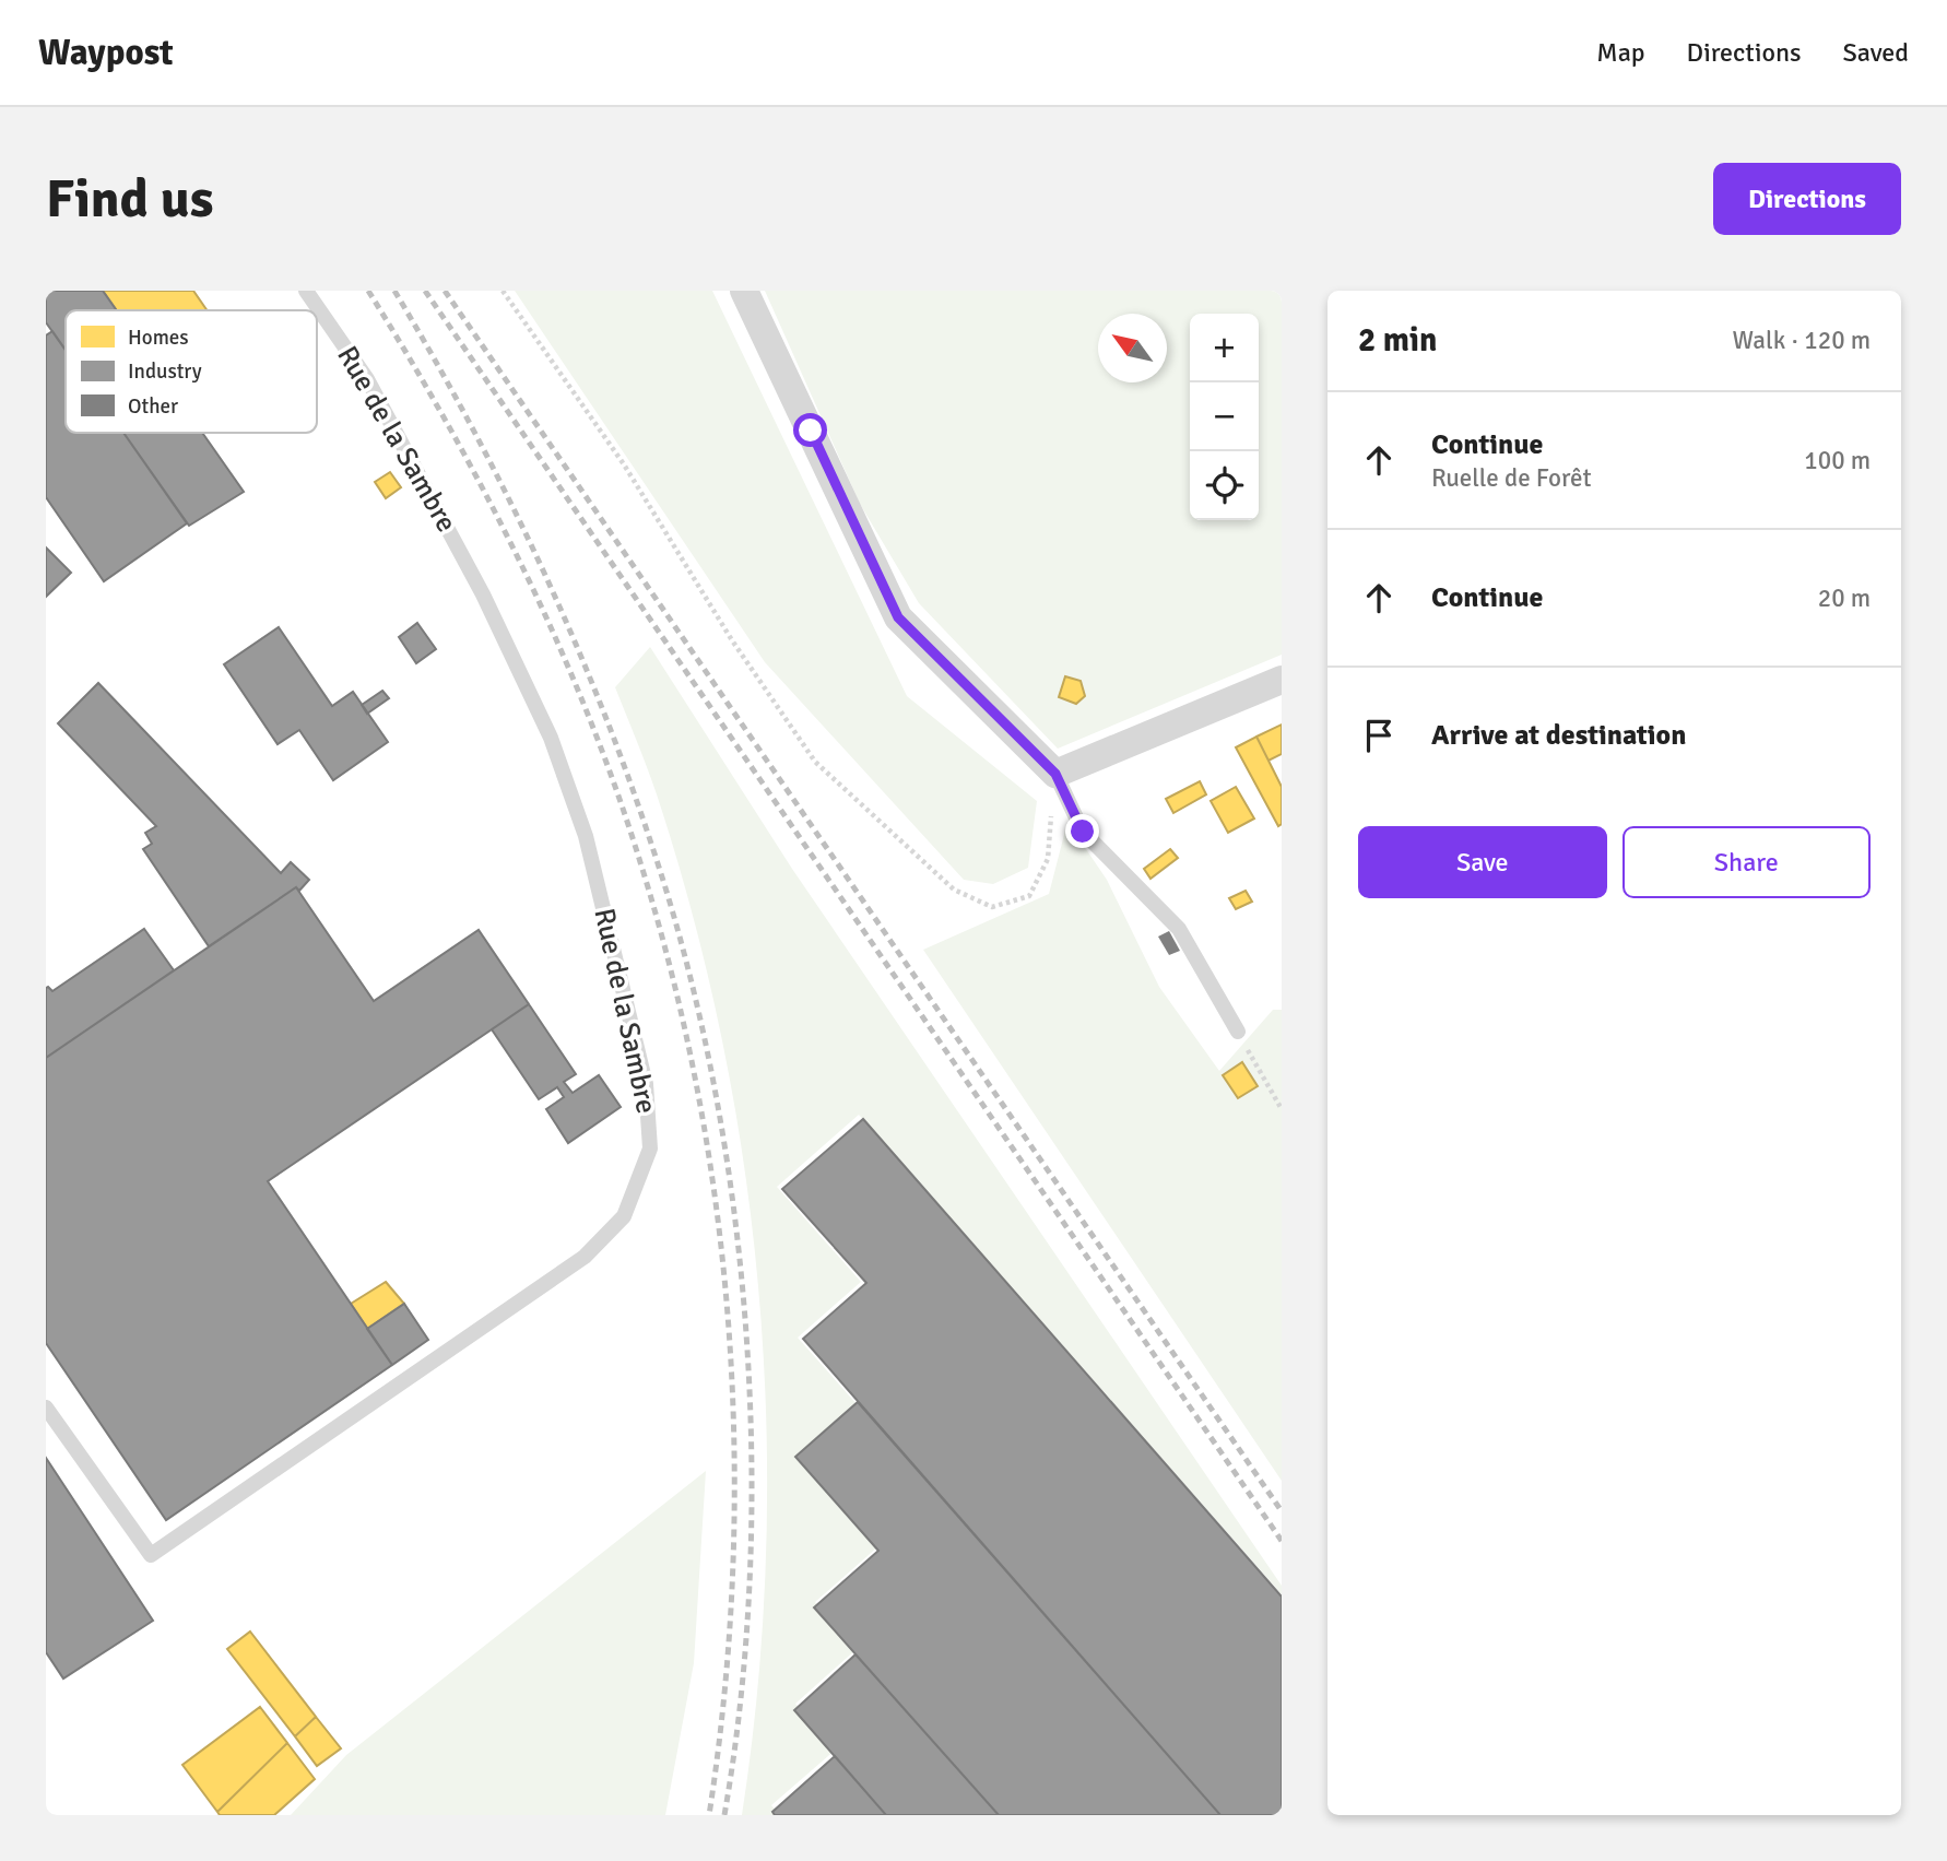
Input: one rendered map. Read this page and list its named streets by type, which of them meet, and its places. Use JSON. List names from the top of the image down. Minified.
{"streets":{"lane":["Rue de la Sambre"]},"legend":["Homes","Industry","Other"],"north":"top left","page":{"header":"Waypost","nav":["Map","Directions","Saved"],"buttons":["Directions",["Save","Share"]],"title":"Find us","heading":["2 min","Walk · 120 m"],"map_buttons":["+","−"],"list":[["Continue","Ruelle de Forêt","100 m"],["Continue","20 m"],"Arrive at destination"]}}
